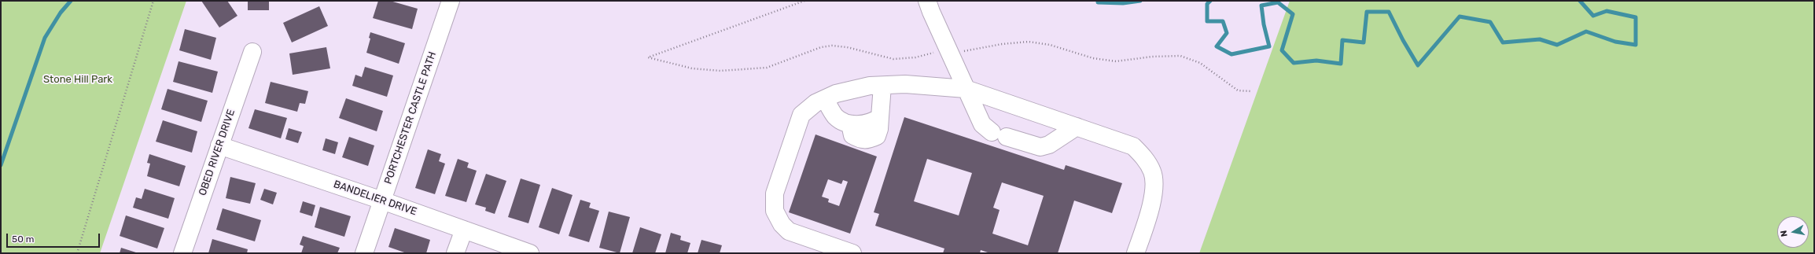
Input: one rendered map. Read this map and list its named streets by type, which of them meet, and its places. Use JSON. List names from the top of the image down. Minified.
{"streets":{"street":["PORTCHESTER CASTLE PATH","OBED RIVER DRIVE","BANDELIER DRIVE"]},"crossings":[["PORTCHESTER CASTLE PATH","BANDELIER DRIVE"],["OBED RIVER DRIVE","BANDELIER DRIVE"]],"parks":["Stone Hill Park"],"scale_bar":"50 m","north":"left"}
